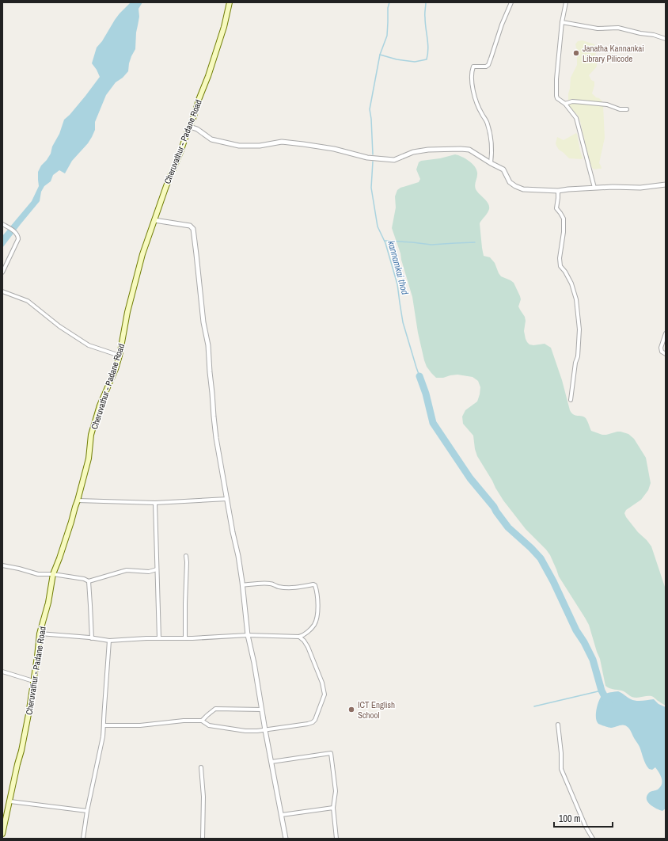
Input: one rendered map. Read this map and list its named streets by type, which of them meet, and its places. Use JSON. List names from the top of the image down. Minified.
{"streets":{"main road":["Cheruvathur - Padane Road"]},"water":["kannamkai thod"],"places":["Janatha Kannankai Library Pilicode","ICT English School"],"scale_bar":"100 m"}
